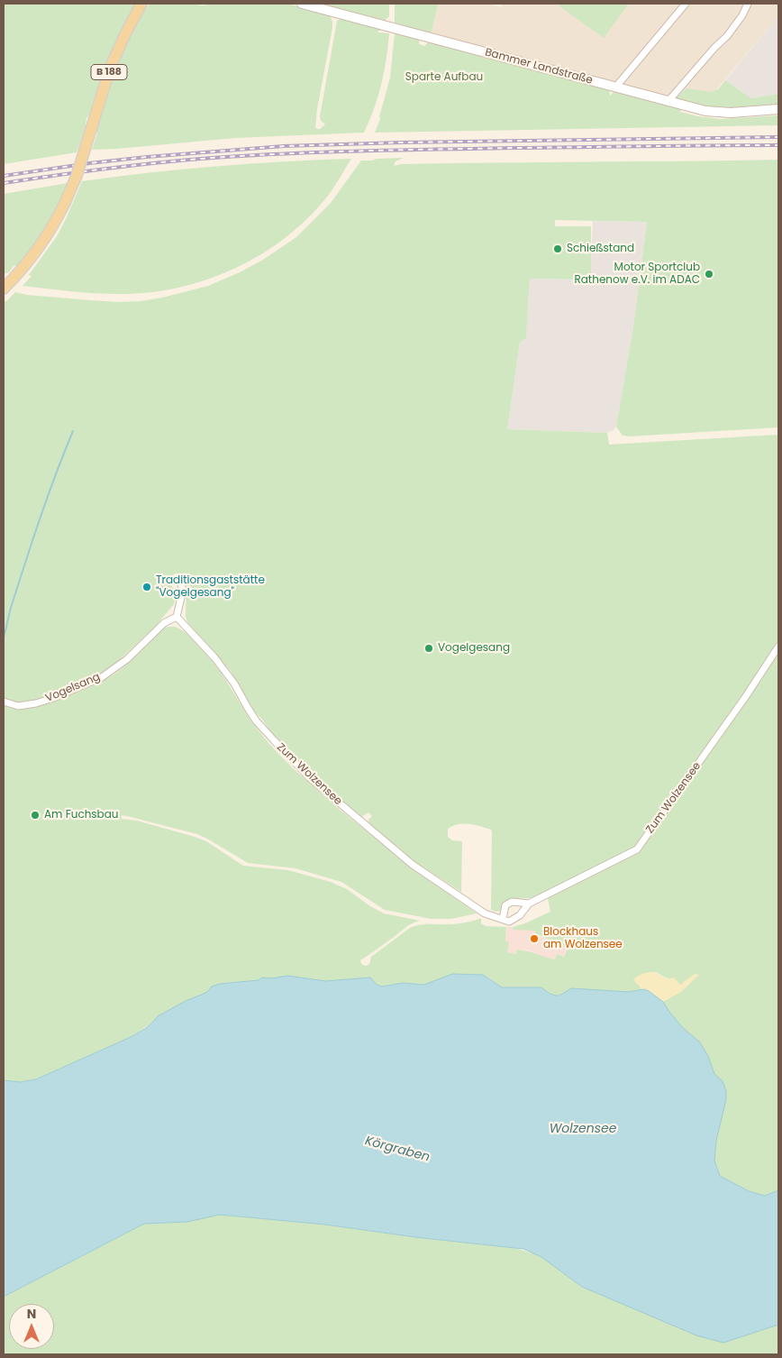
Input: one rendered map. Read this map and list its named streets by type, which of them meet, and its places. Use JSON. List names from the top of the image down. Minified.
{"streets":{"main road":["Bammer Landstraße","B 188"],"street":["Vogelsang","Zum Wolzensee"]},"crossings":[["Vogelsang","Zum Wolzensee"]],"water":["Wolzensee","Körgraben"],"parks":["Sparte Aufbau"],"places":["Schießstand","Motor Sportclub Rathenow e.V. im ADAC","Traditionsgaststätte \"Vogelgesang\"","Vogelgesang","Am Fuchsbau","Blockhaus am Wolzensee"],"north":"top"}
